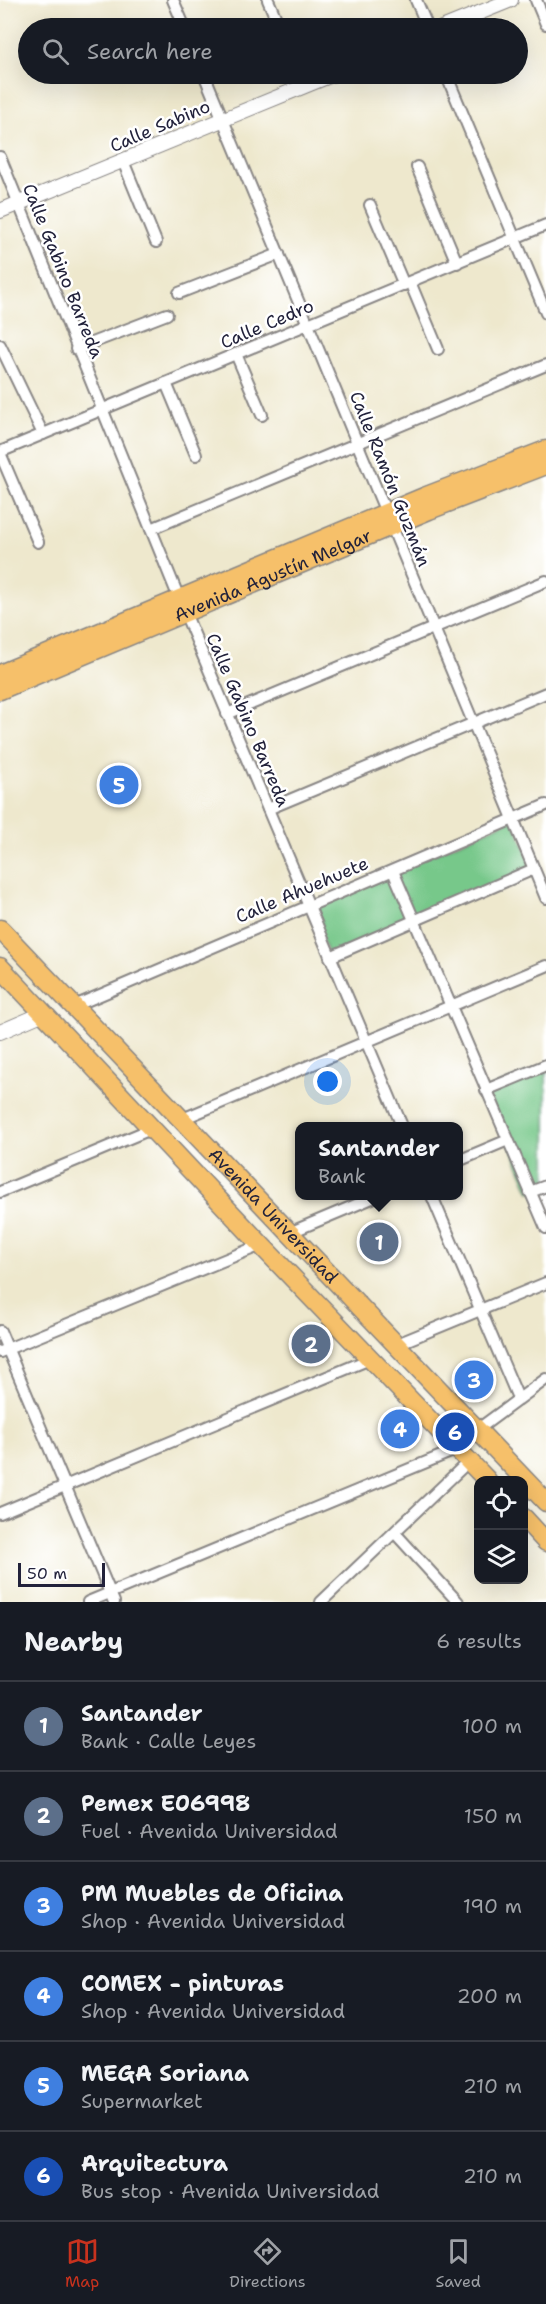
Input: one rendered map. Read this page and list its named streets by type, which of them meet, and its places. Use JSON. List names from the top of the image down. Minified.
{"streets":{"main road":["Avenida Agustín Melgar","Avenida Universidad"],"street":["Calle Sabino","Calle Gabino Barreda","Calle Cedro","Calle Ramón Guzmán","Calle Ahuehuete"]},"crossings":[["Calle Sabino","Calle Gabino Barreda"],["Calle Sabino","Calle Ramón Guzmán"],["Calle Gabino Barreda","Calle Cedro"],["Calle Gabino Barreda","Avenida Agustín Melgar"],["Calle Gabino Barreda","Calle Ahuehuete"],["Calle Cedro","Calle Ramón Guzmán"],["Calle Ramón Guzmán","Avenida Agustín Melgar"],["Calle Ramón Guzmán","Calle Ahuehuete"],["Calle Ahuehuete","Avenida Universidad"]],"scale_bar":"50 m","page":{"search":"Search here","pins":["5","1","2","3","4","6"],"popup":["Santander","Bank"],"scale":"50 m","heading":["Nearby","6 results"],"list":[{"mark":"1","name":"Santander","note":"Bank · Calle Leyes","value":"100 m"},{"mark":"2","name":"Pemex E06998","note":"Fuel · Avenida Universidad","value":"150 m"},{"mark":"3","name":"PM Muebles de Oficina","note":"Shop · Avenida Universidad","value":"190 m"},{"mark":"4","name":"COMEX - pinturas","note":"Shop · Avenida Universidad","value":"200 m"},{"mark":"5","name":"MEGA Soriana","note":"Supermarket","value":"210 m"},{"mark":"6","name":"Arquitectura","note":"Bus stop · Avenida Universidad","value":"210 m"}],"nav":["Map","Directions","Saved"]}}
